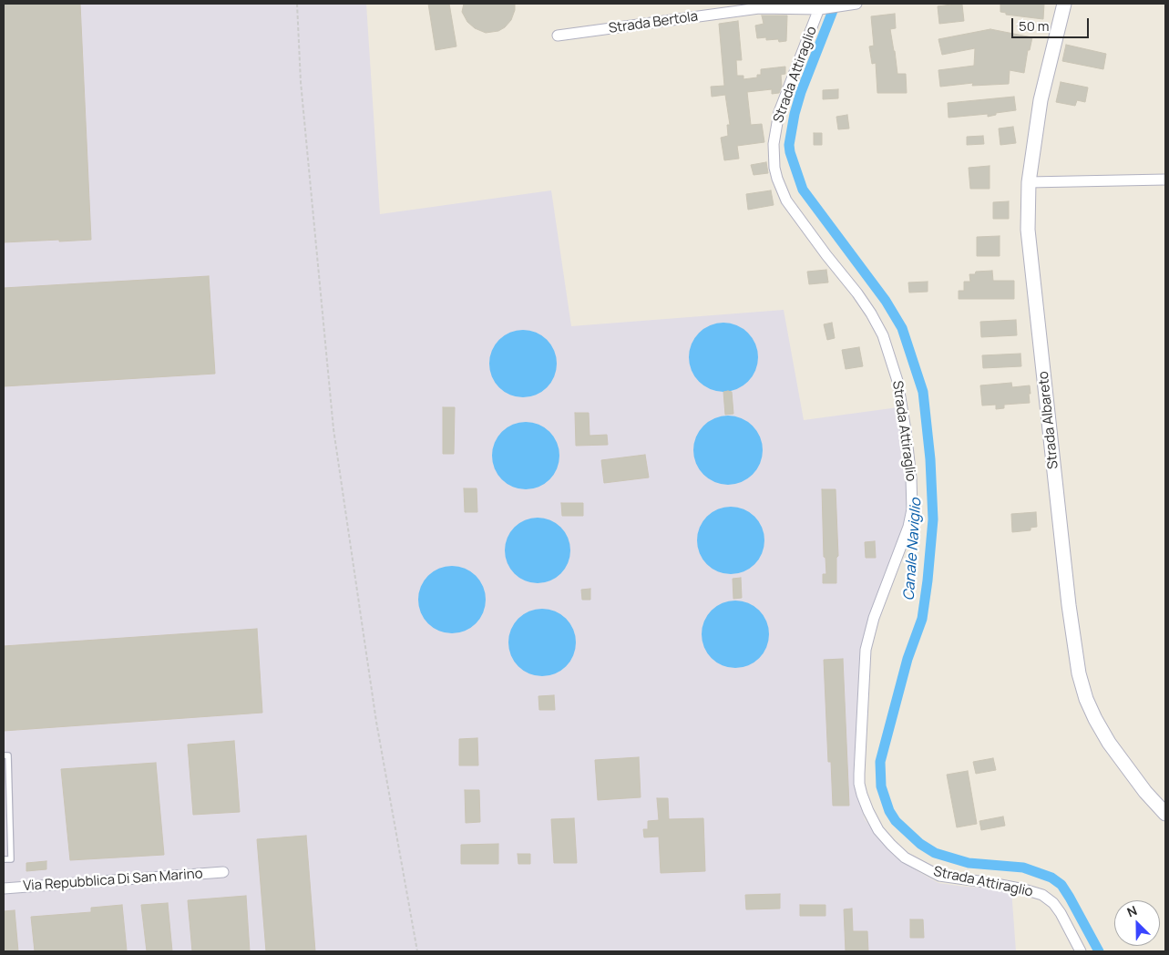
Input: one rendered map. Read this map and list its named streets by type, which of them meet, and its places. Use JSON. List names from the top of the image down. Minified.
{"streets":{"street":["Strada Bertola","Strada Attiraglio","Strada Albareto","Via Repubblica Di San Marino"]},"crossings":[["Strada Bertola","Strada Attiraglio"]],"water":["Canale Naviglio"],"scale_bar":"50 m","north":"top left"}
